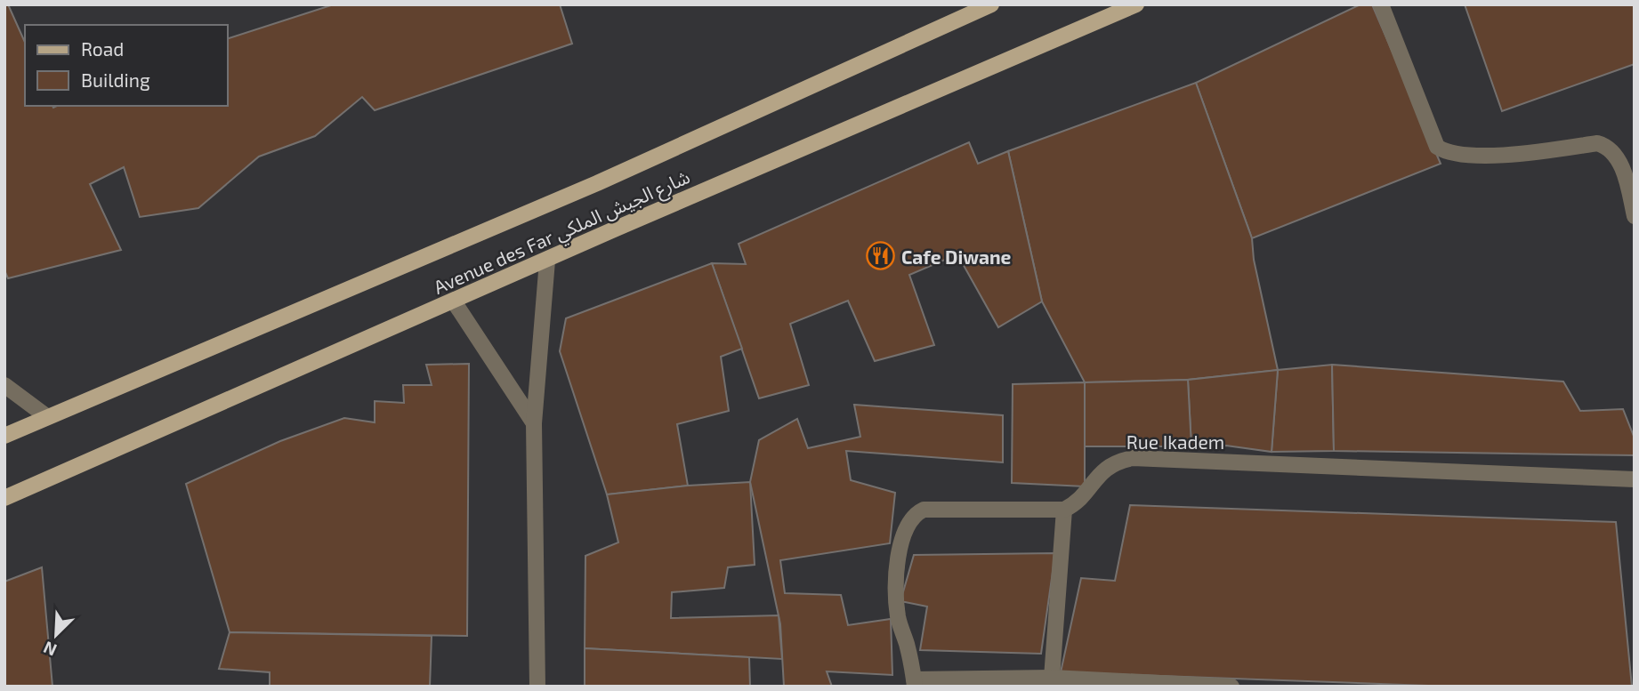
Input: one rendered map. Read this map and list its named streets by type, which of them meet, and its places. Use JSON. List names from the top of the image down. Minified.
{"streets":{"main road":["Avenue des Far شارع الجيش الملكي"],"street":["Rue Ikadem"]},"places":{"restaurant":["Cafe Diwane"]},"legend":["Road","Building"],"north":"bottom left"}
